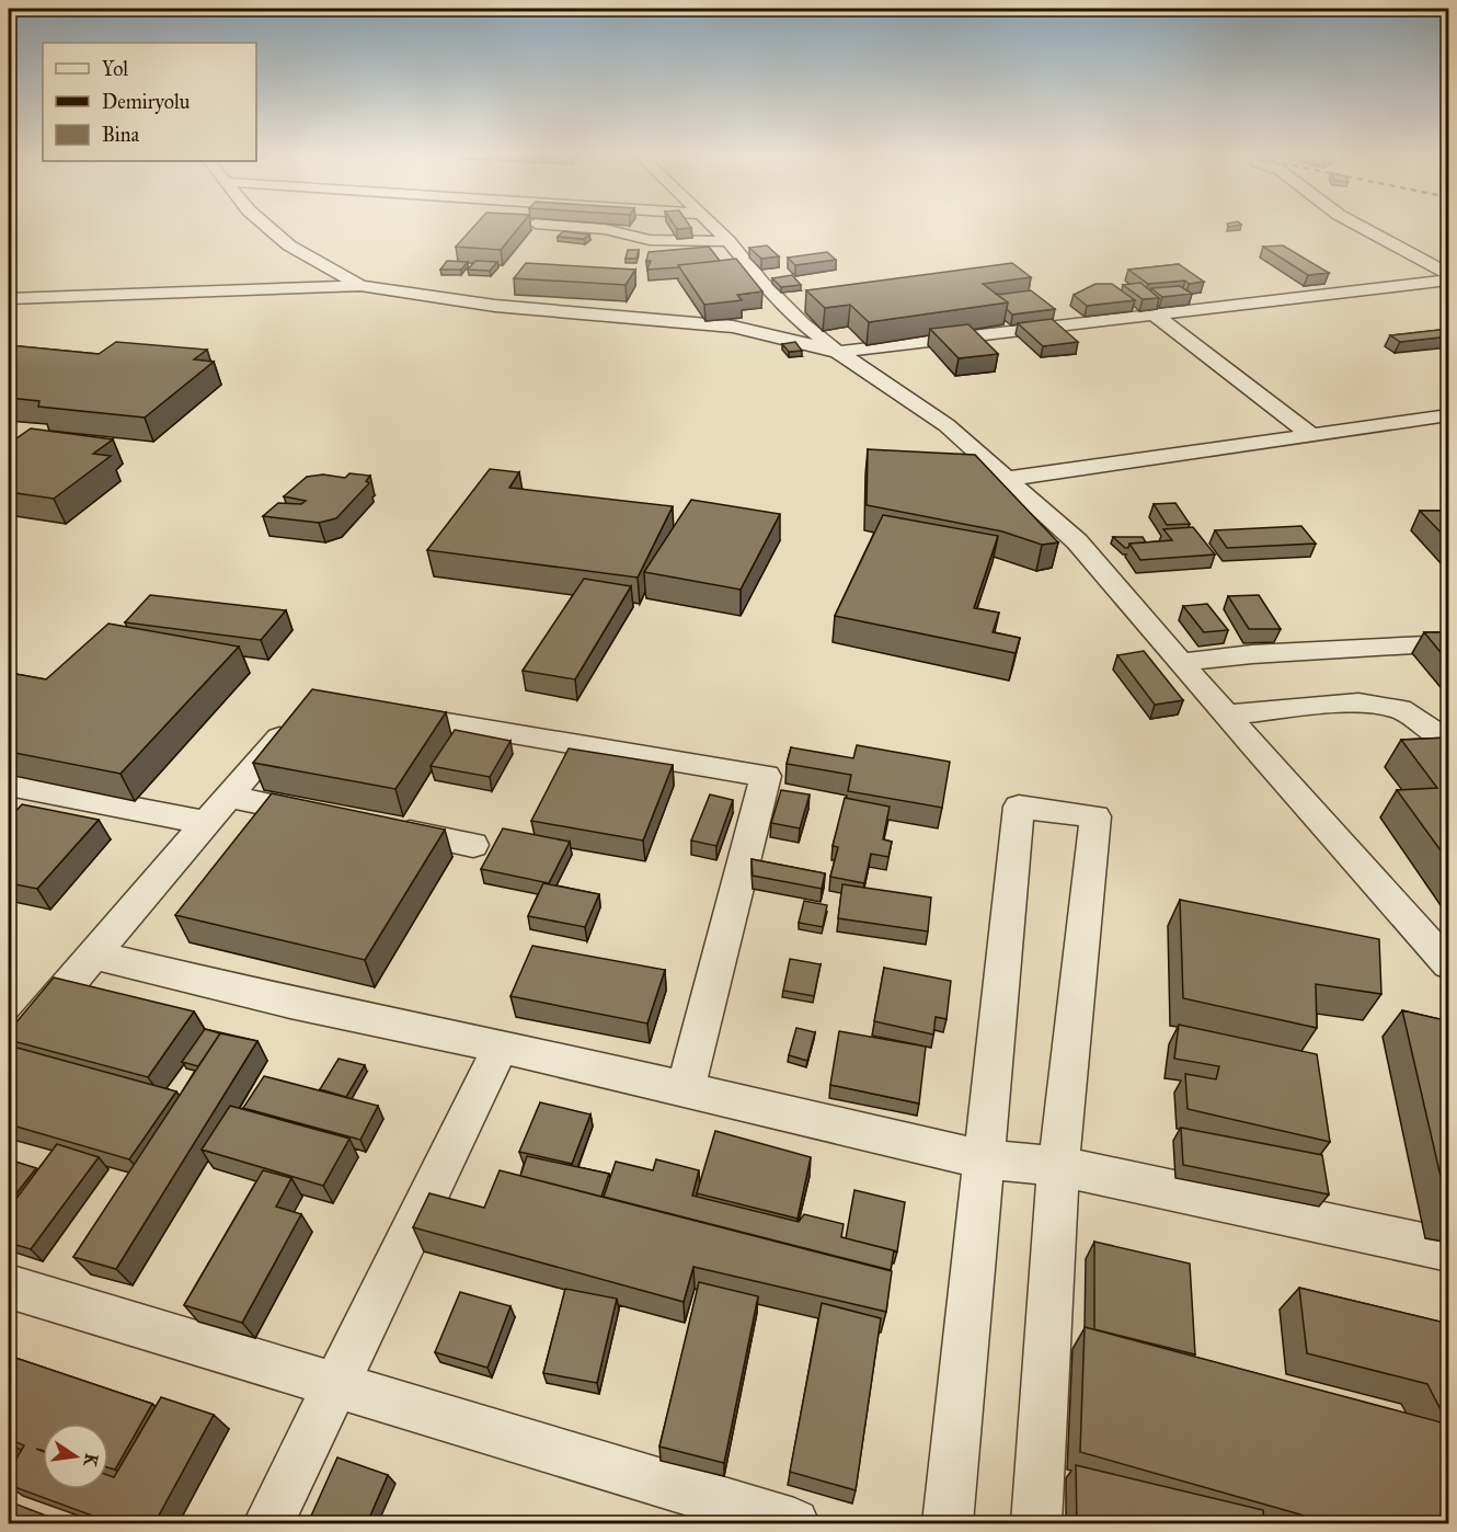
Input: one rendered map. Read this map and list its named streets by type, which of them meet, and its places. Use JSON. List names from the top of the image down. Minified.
{"legend":["Yol","Demiryolu","Bina"],"north":"right"}
